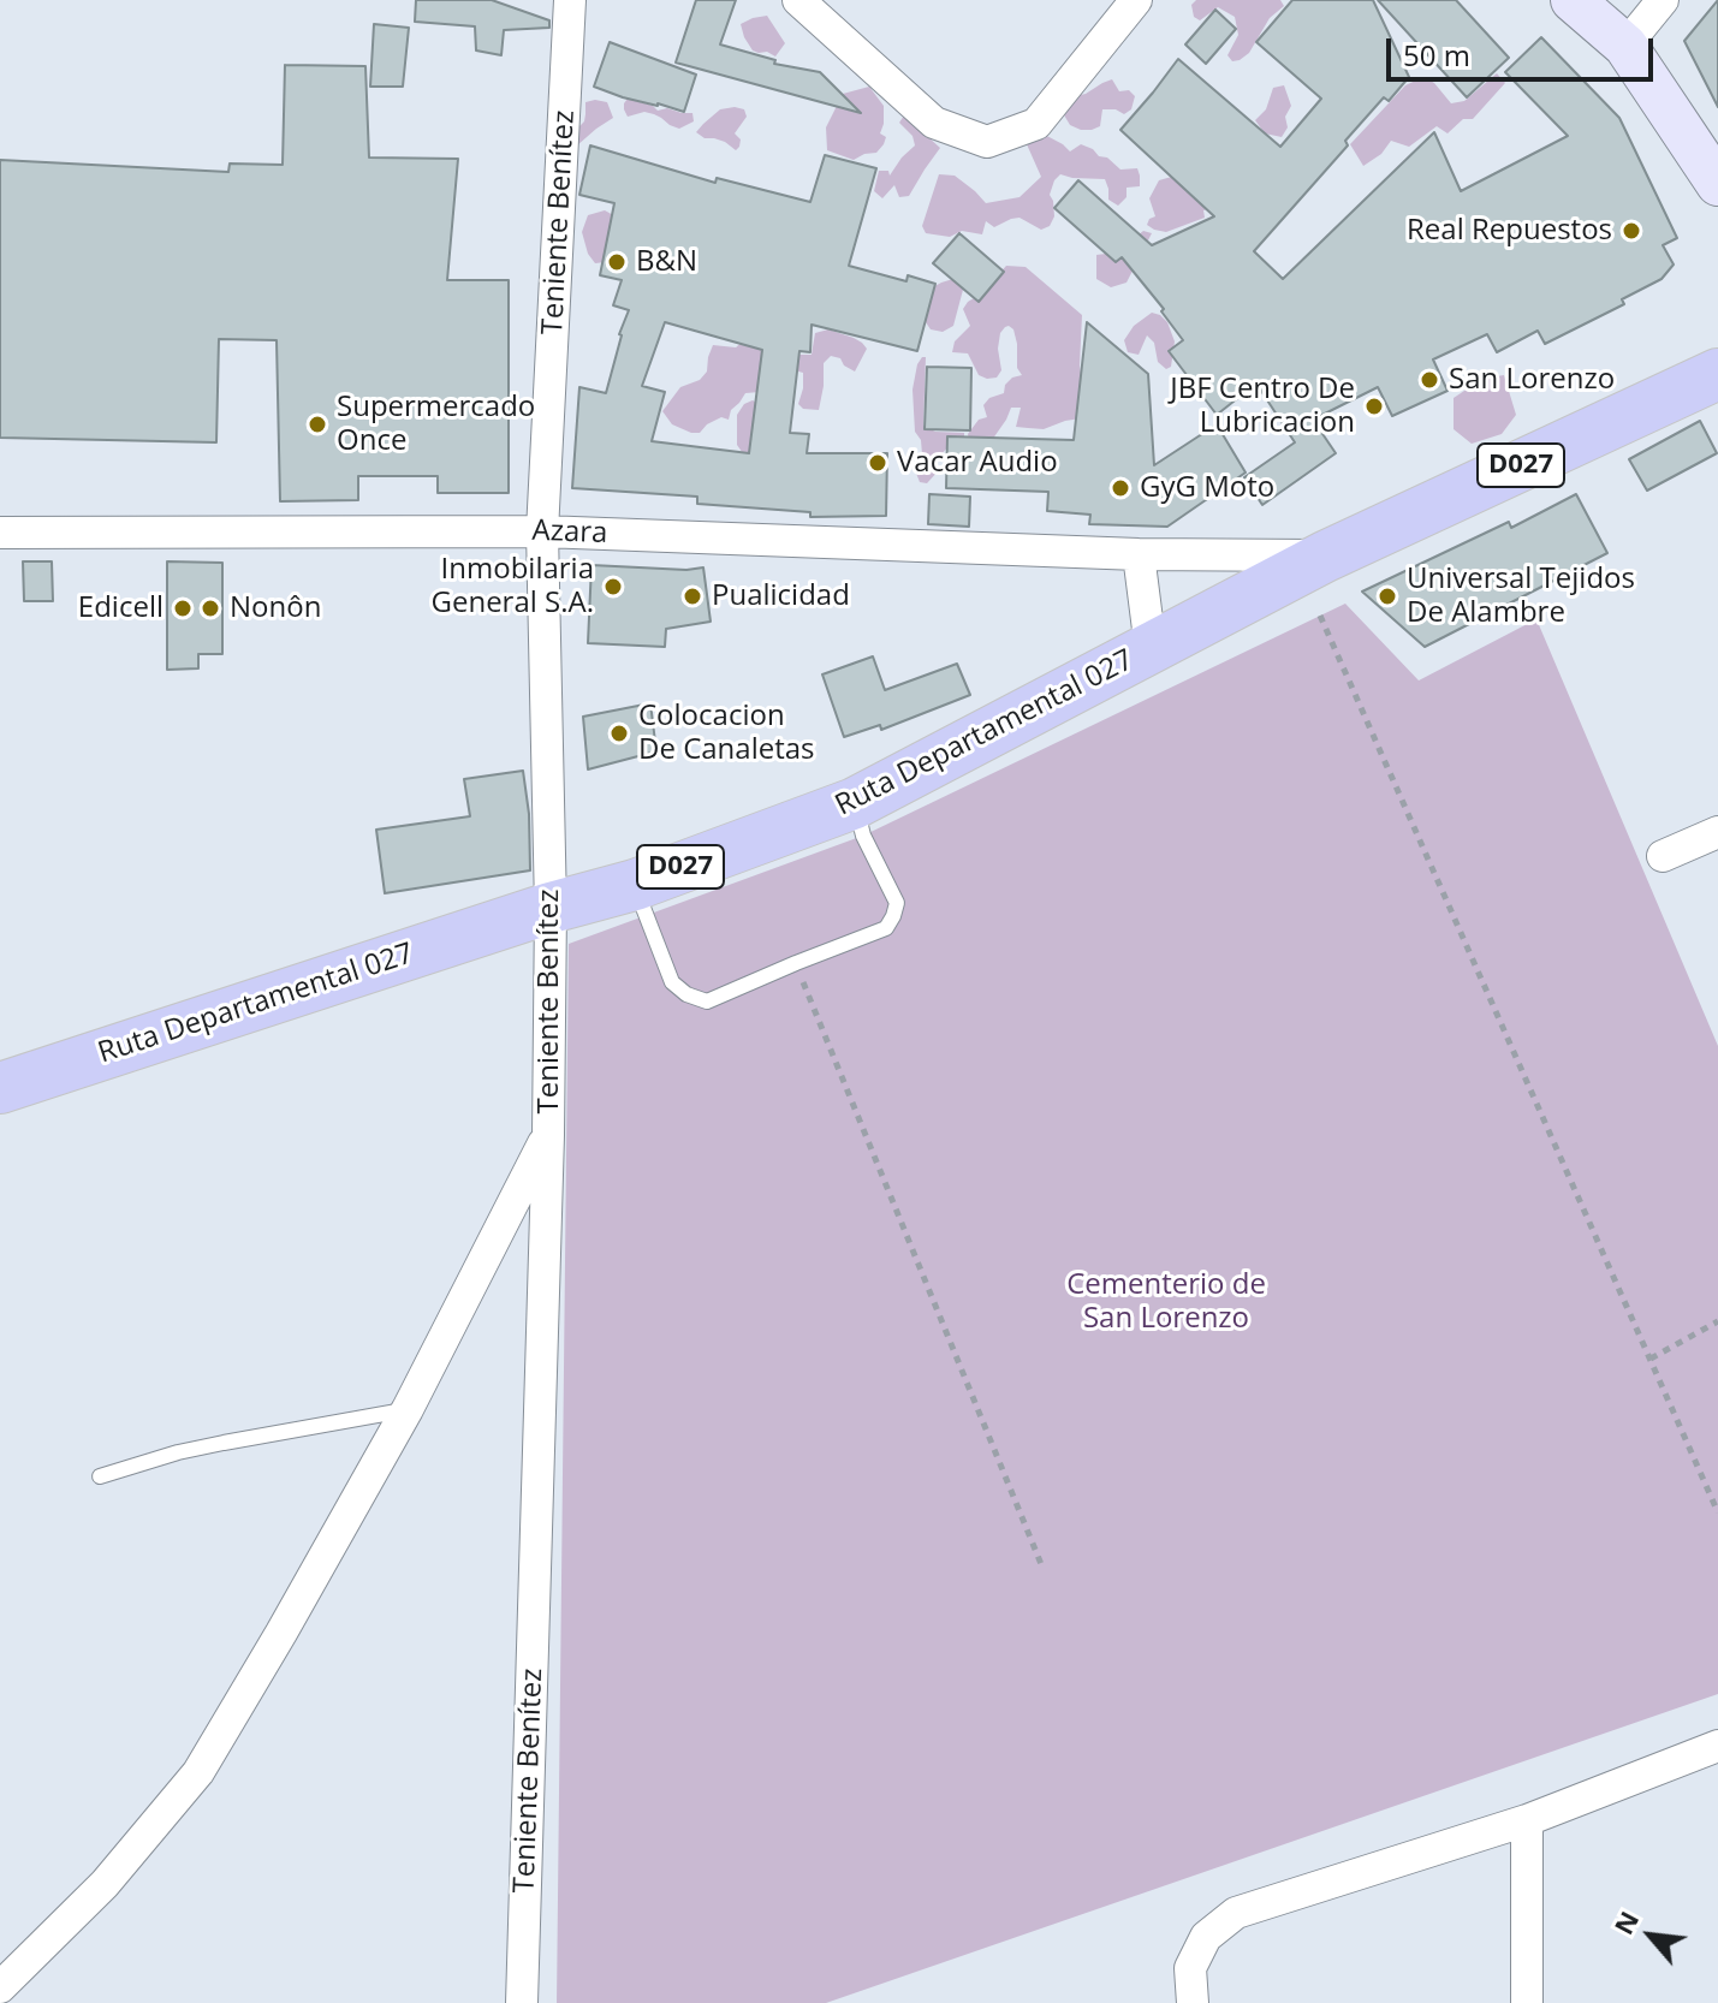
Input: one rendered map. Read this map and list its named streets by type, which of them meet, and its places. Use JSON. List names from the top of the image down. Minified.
{"streets":{"main road":["D027","Ruta Departamental 027"],"street":["Teniente Benítez","Azara"]},"crossings":[["Teniente Benítez","Azara"],["Teniente Benítez","Ruta Departamental 027"],["Azara","Ruta Departamental 027"]],"parks":["Cementerio de San Lorenzo"],"places":["Real Repuestos","B&N","San Lorenzo","JBF Centro De Lubricacion","Supermercado Once","Vacar Audio","GyG Moto","Inmobilaria General S.A.","Pualicidad","Universal Tejidos De Alambre","Edicell","Nonôn","Colocacion De Canaletas"],"scale_bar":"50 m","north":"top left"}
